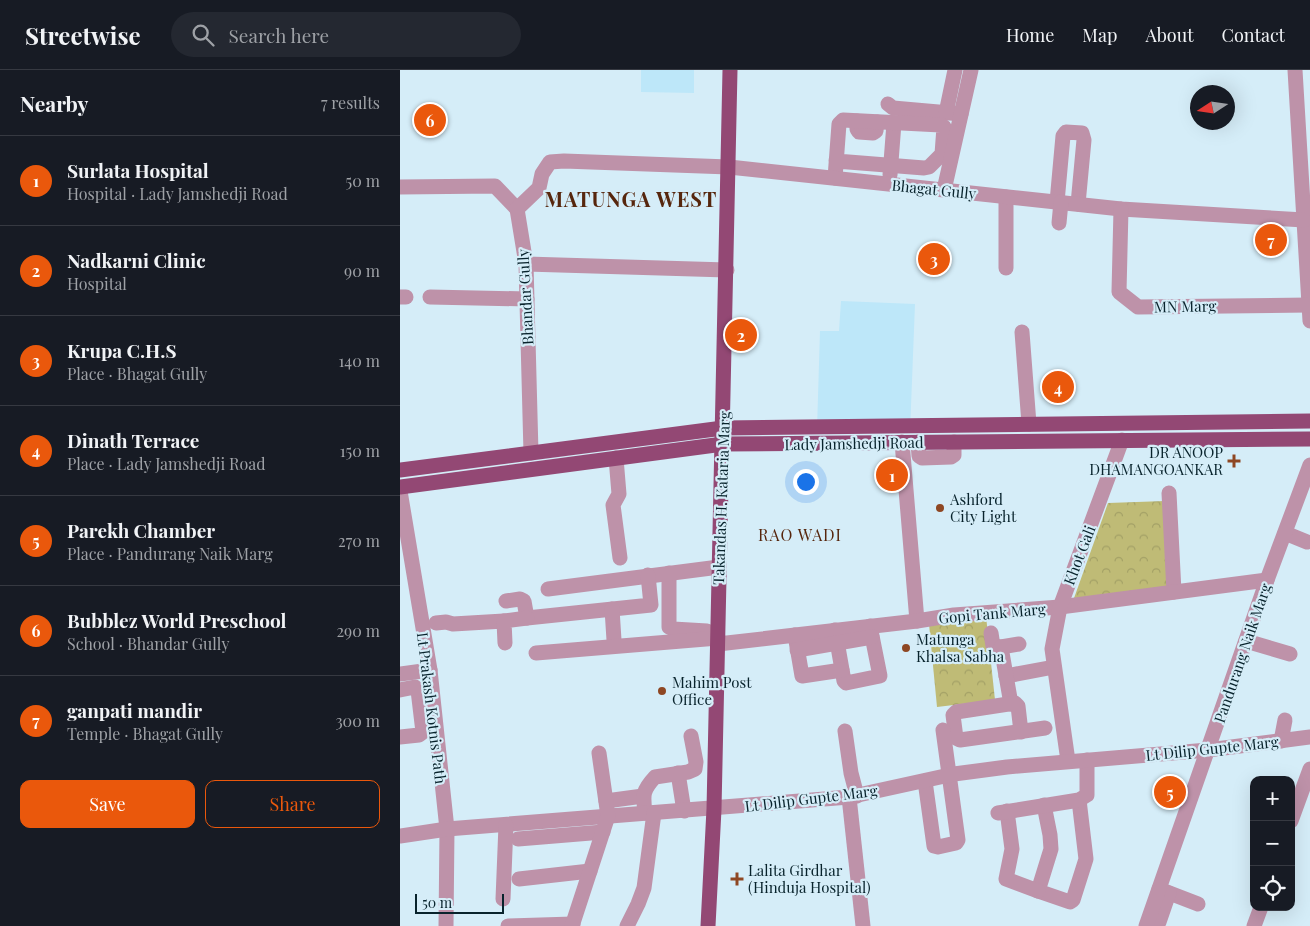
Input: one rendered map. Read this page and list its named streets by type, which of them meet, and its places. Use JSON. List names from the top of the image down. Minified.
{"streets":{"main road":["Lady Jamshedji Road","Takandas H. Kataria Marg"],"street":["Bhagat Gully","Bhandar Gully","MN Marg","Khot Gali","Gopi Tank Marg","Pandurang Naik Marg","Lt Prakash Kotnis Path","Lt Dilip Gupte Marg"]},"crossings":[["Bhagat Gully","Bhandar Gully"],["Bhagat Gully","MN Marg"],["Bhagat Gully","Takandas H. Kataria Marg"],["Bhandar Gully","Lady Jamshedji Road"],["Lady Jamshedji Road","Takandas H. Kataria Marg"],["Lady Jamshedji Road","Khot Gali"],["Takandas H. Kataria Marg","Gopi Tank Marg"],["Takandas H. Kataria Marg","Lt Dilip Gupte Marg"],["Khot Gali","Gopi Tank Marg"],["Khot Gali","Lt Dilip Gupte Marg"],["Gopi Tank Marg","Pandurang Naik Marg"],["Pandurang Naik Marg","Lt Dilip Gupte Marg"],["Lt Prakash Kotnis Path","Lt Dilip Gupte Marg"]],"districts":["MATUNGA WEST","RAO WADI"],"places":{"health":["DR ANOOP DHAMANGOANKAR","Lalita Girdhar (Hinduja Hospital)"],"other":["Ashford City Light","Matunga Khalsa Sabha","Mahim Post Office"]},"scale_bar":"50 m","north":"left","page":{"header":"Streetwise","search":"Search here","nav":["Home","Map","About","Contact"],"heading":["Nearby","7 results"],"pins":["6","7","3","2","4","1","5"],"list":[{"mark":"1","name":"Surlata Hospital","note":"Hospital · Lady Jamshedji Road","value":"50 m"},{"mark":"2","name":"Nadkarni Clinic","note":"Hospital","value":"90 m"},{"mark":"3","name":"Krupa C.H.S","note":"Place · Bhagat Gully","value":"140 m"},{"mark":"4","name":"Dinath Terrace","note":"Place · Lady Jamshedji Road","value":"150 m"},{"mark":"5","name":"Parekh Chamber","note":"Place · Pandurang Naik Marg","value":"270 m"},{"mark":"6","name":"Bubblez World Preschool","note":"School · Bhandar Gully","value":"290 m"},{"mark":"7","name":"ganpati mandir","note":"Temple · Bhagat Gully","value":"300 m"}],"buttons":["Save","Share"],"map_buttons":["+","−"],"scale":"50 m"}}
